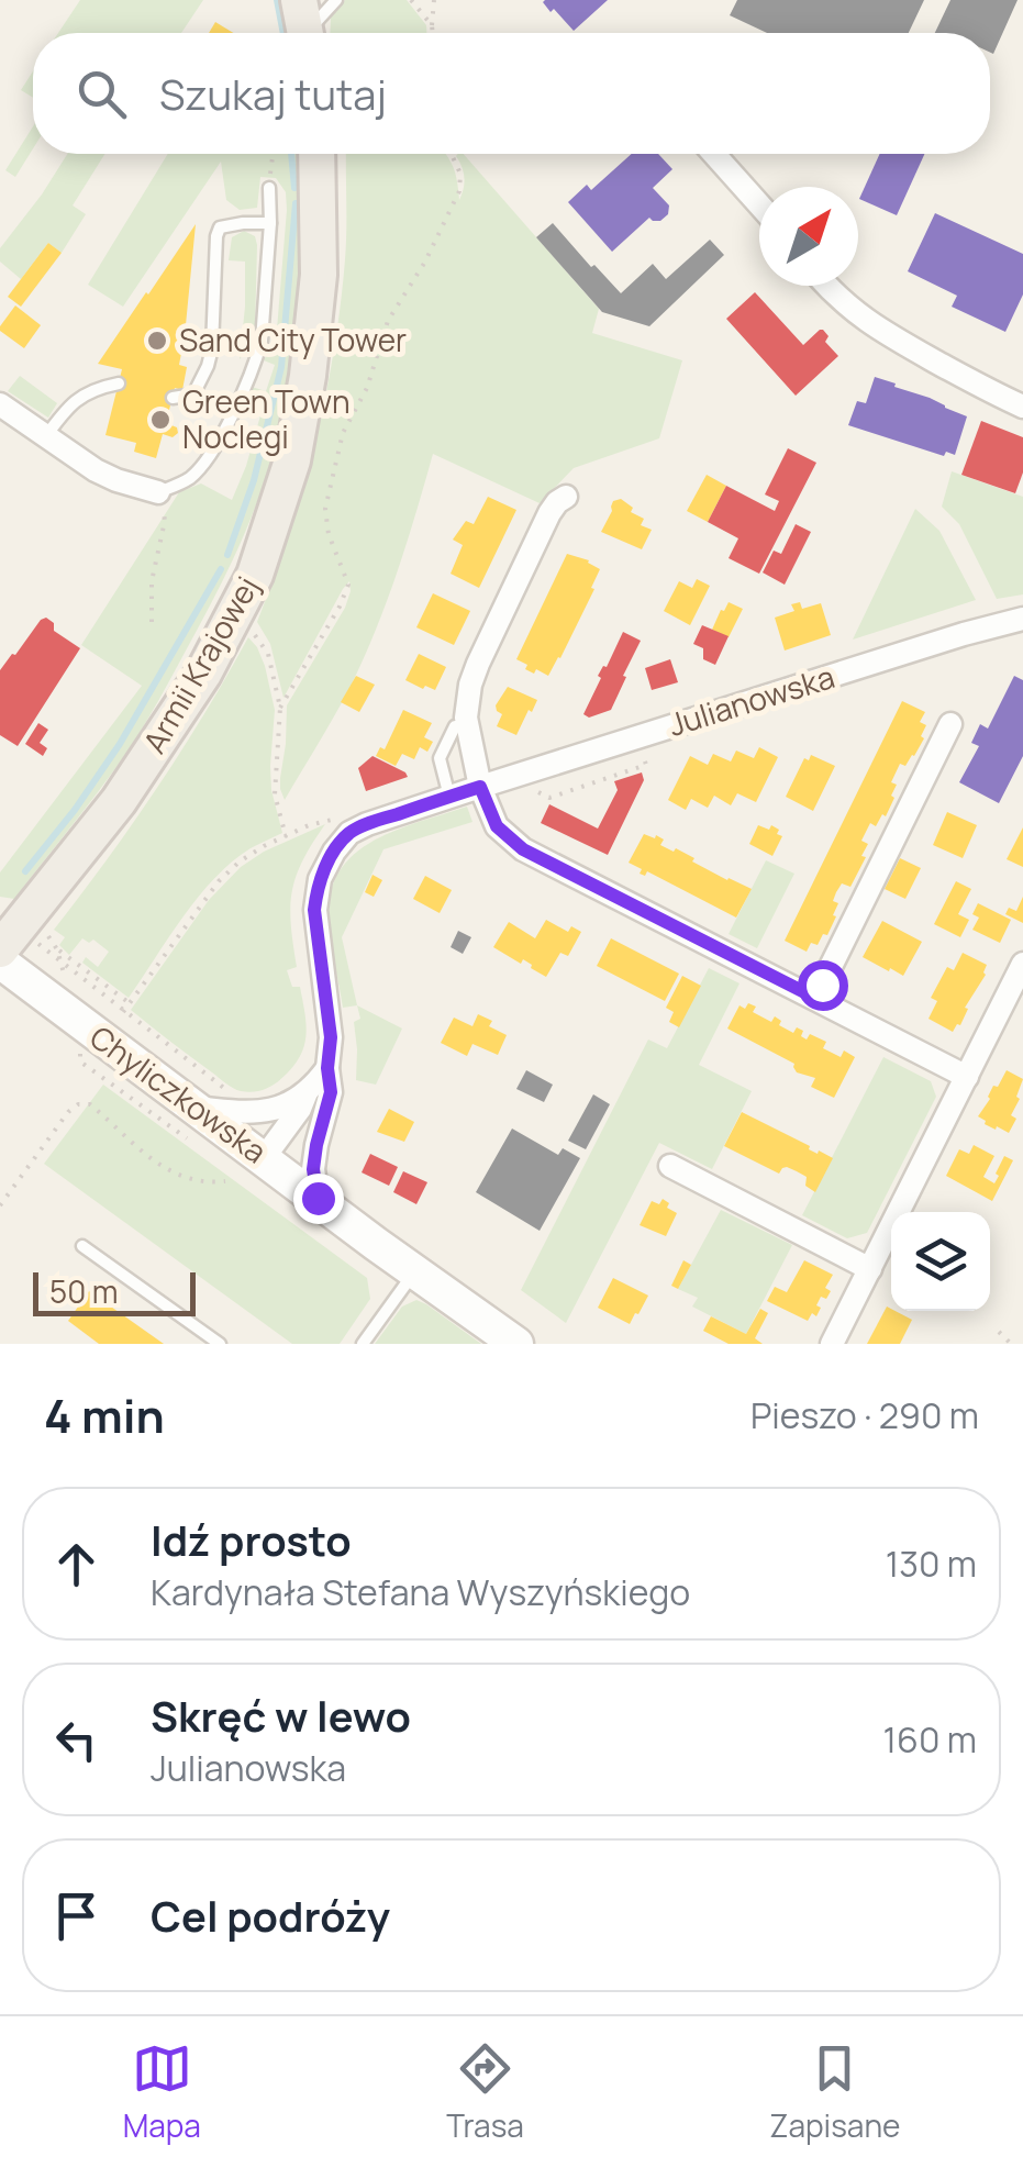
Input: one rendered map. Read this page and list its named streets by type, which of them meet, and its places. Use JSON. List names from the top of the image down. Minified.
{"streets":{"main road":["Armii Krajowej"],"street":["Julianowska","Chyliczkowska"]},"crossings":[["Julianowska","Chyliczkowska"]],"places":["Sand City Tower","Green Town Noclegi"],"scale_bar":"50 m","north":"top right","page":{"search":"Szukaj tutaj","scale":"50 m","heading":["4 min","Pieszo · 290 m"],"list":[["Idź prosto","Kardynała Stefana Wyszyńskiego","130 m"],["Skręć w lewo","Julianowska","160 m"],"Cel podróży"],"nav":["Mapa","Trasa","Zapisane"]}}
